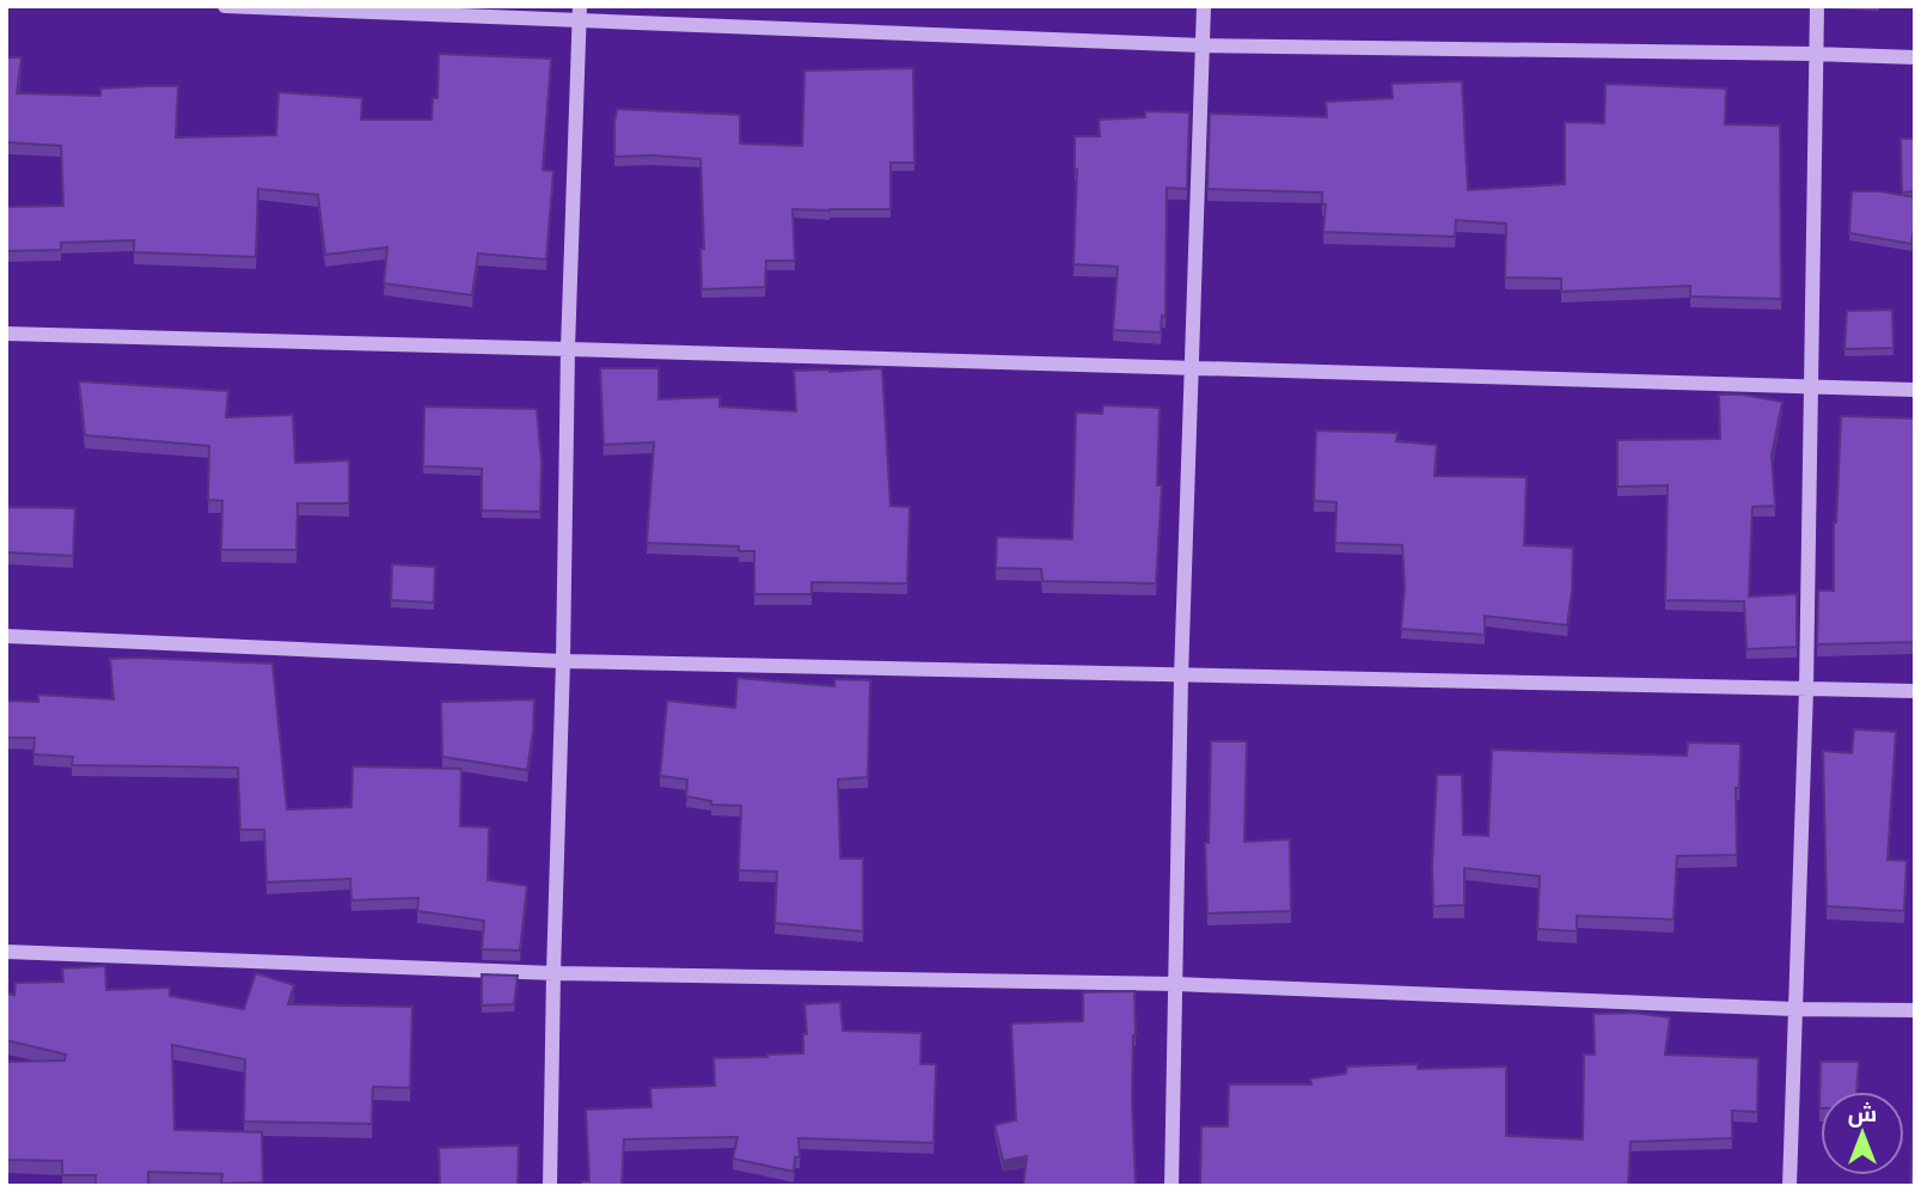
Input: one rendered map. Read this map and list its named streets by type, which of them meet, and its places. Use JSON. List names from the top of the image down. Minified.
{"north":"top"}
